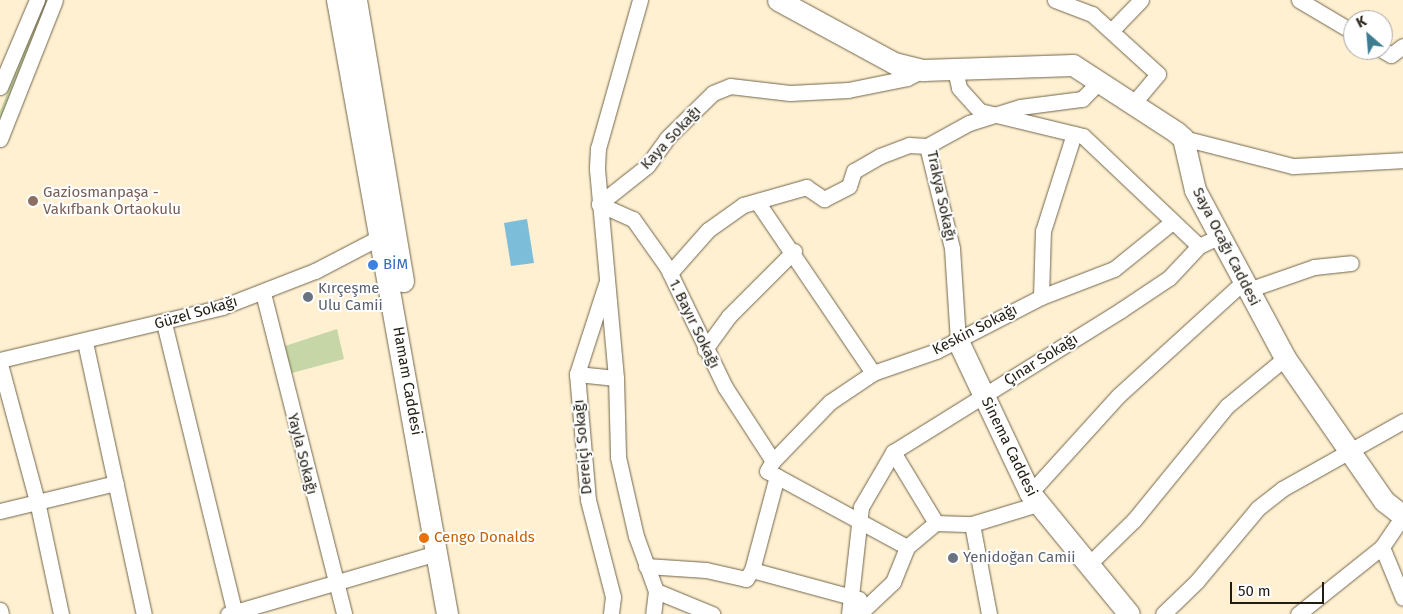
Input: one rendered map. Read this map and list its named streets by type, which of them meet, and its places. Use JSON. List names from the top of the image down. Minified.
{"streets":{"street":["Kaya Sokağı","Trakya Sokağı","Saya Ocağı Caddesi","Güzel Sokağı","1. Bayır Sokağı","Keskin Sokağı","Çınar Sokağı","Hamam Caddesi","Dereiçi Sokağı","Sinema Caddesi","Yayla Sokağı"]},"crossings":[["Kaya Sokağı","1. Bayır Sokağı"],["Trakya Sokağı","Keskin Sokağı"],["Trakya Sokağı","Sinema Caddesi"],["Güzel Sokağı","Hamam Caddesi"],["Güzel Sokağı","Yayla Sokağı"],["1. Bayır Sokağı","Keskin Sokağı"],["Keskin Sokağı","Sinema Caddesi"],["Çınar Sokağı","Sinema Caddesi"]],"places":["Gaziosmanpaşa - Vakıfbank Ortaokulu","BİM","Kırçeşme Ulu Camii","Cengo Donalds","Yenidoğan Camii"],"scale_bar":"50 m","north":"top left"}
